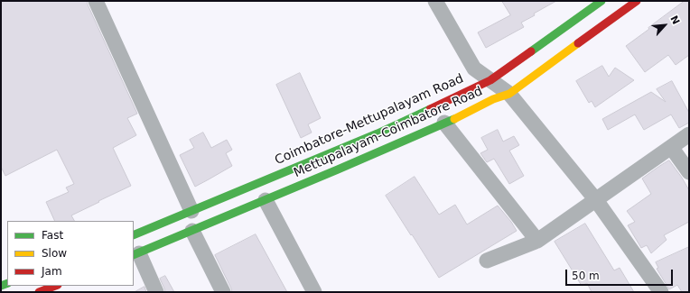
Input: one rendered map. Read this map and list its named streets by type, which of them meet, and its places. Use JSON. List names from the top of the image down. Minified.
{"streets":{"highway":["Coimbatore-Mettupalayam Road","Mettupalayam-Coimbatore Road"]},"legend":["Fast","Slow","Jam"],"scale_bar":"50 m","north":"top right"}
